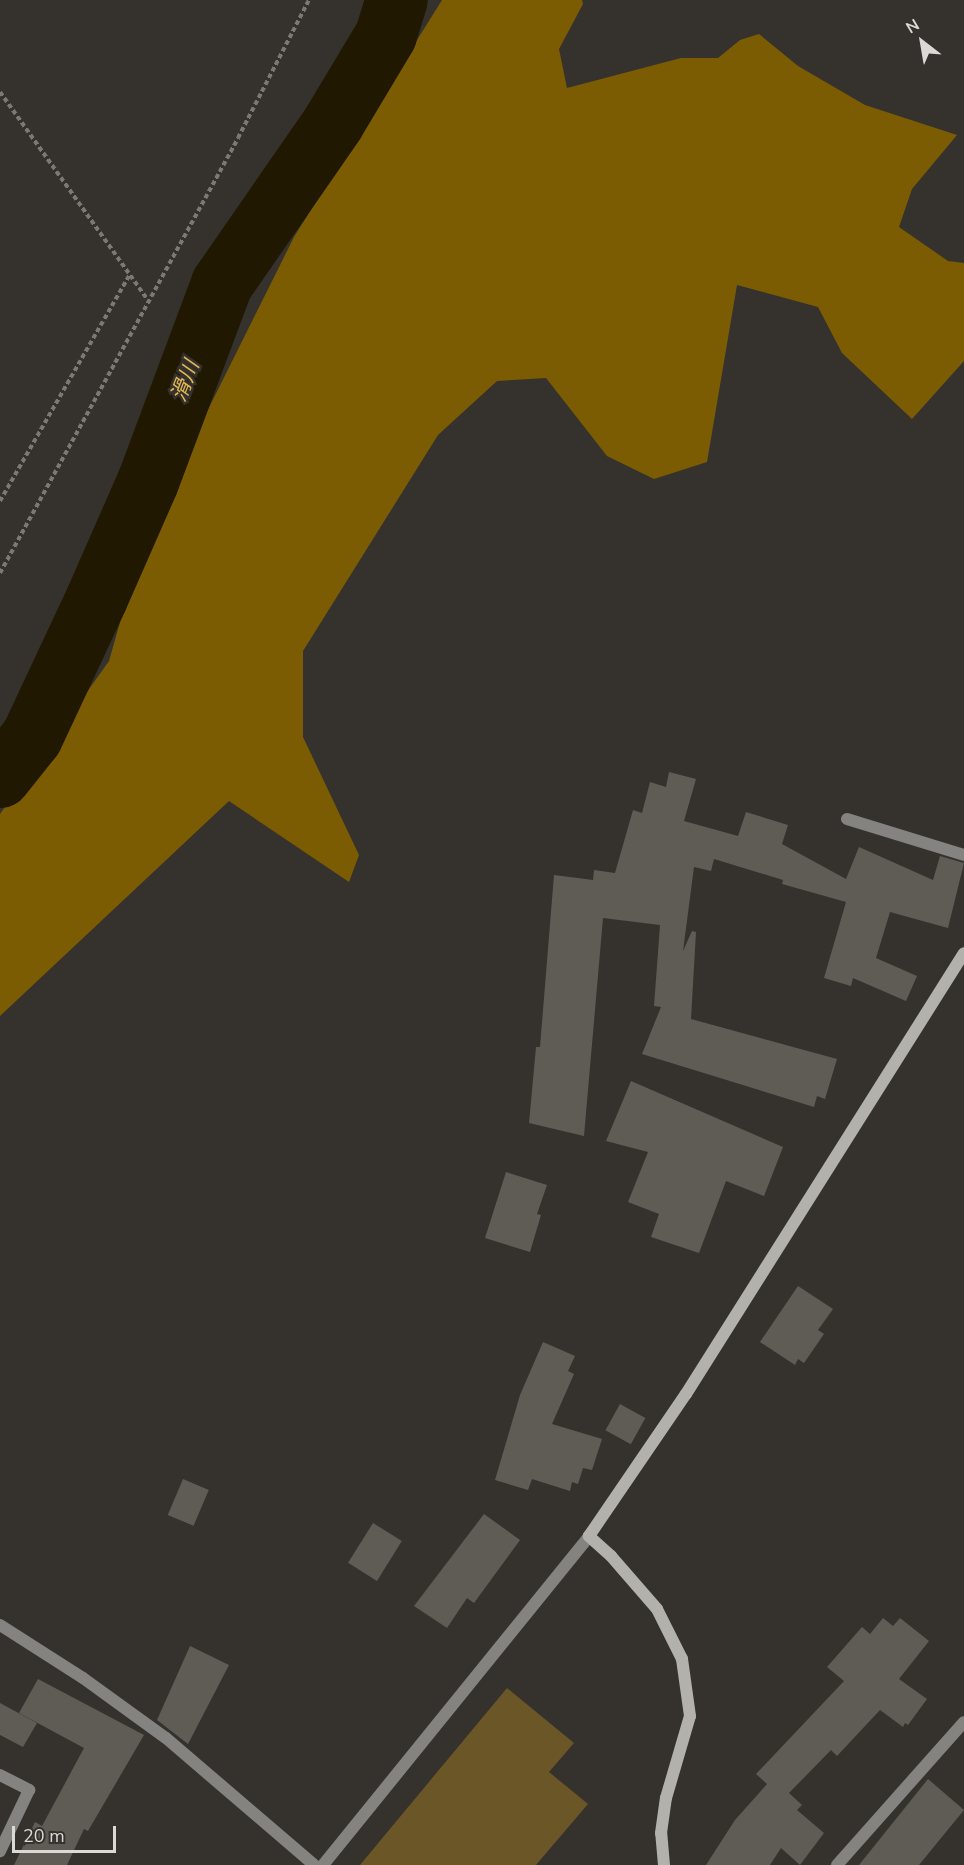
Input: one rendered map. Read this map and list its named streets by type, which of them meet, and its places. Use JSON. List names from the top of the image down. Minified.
{"water":["滑川"],"scale_bar":"20 m","north":"top left"}
